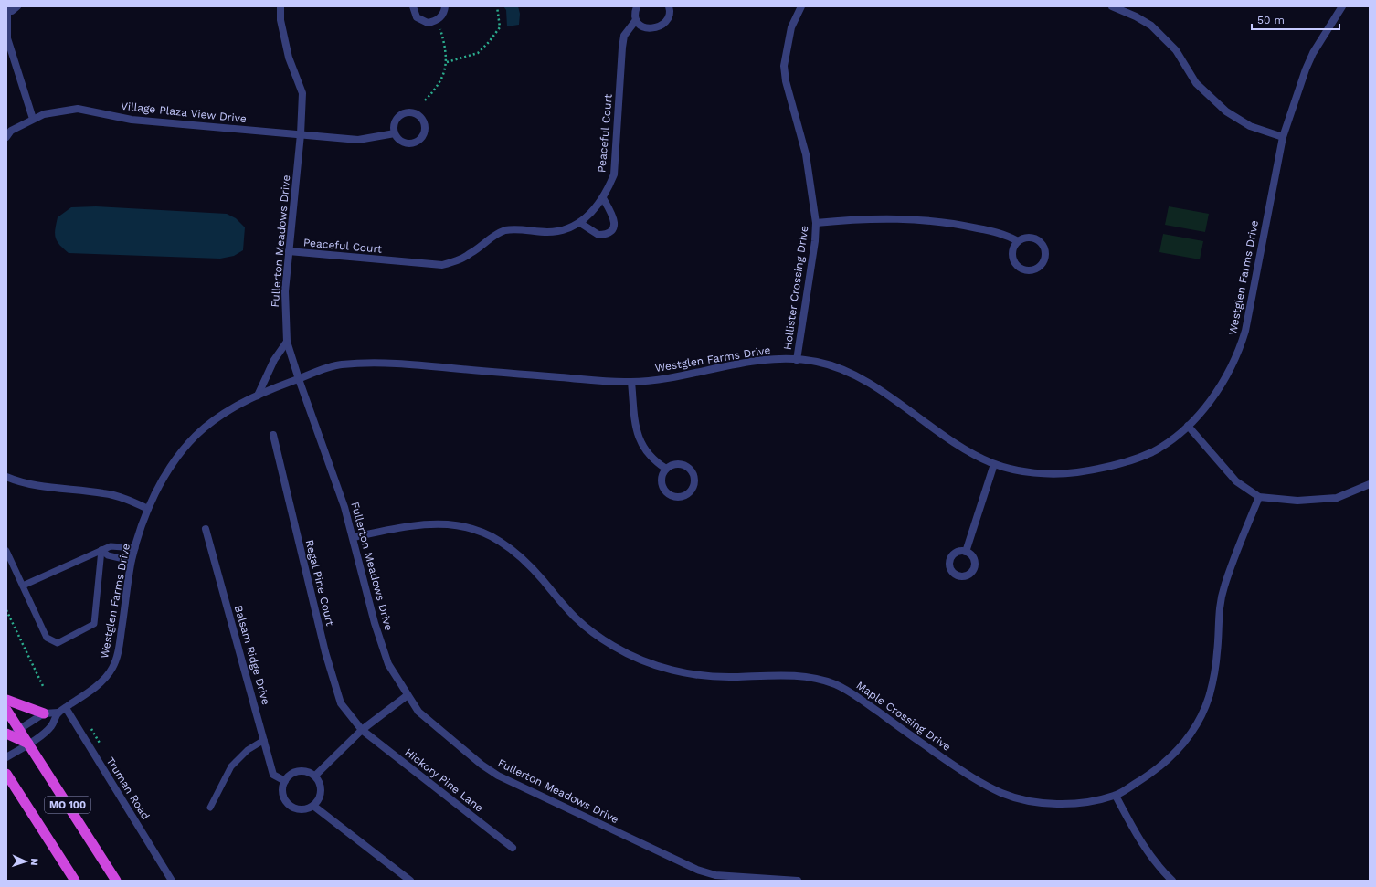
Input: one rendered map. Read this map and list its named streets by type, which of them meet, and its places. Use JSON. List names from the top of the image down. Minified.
{"streets":{"highway":["MO 100"],"street":["Village Plaza View Drive","Peaceful Court","Fullerton Meadows Drive","Westglen Farms Drive","Hollister Crossing Drive","Regal Pine Court","Balsam Ridge Drive","Maple Crossing Drive","Hickory Pine Lane","Truman Road"]},"crossings":[["Village Plaza View Drive","Fullerton Meadows Drive"],["Peaceful Court","Fullerton Meadows Drive"],["Fullerton Meadows Drive","Westglen Farms Drive"],["Fullerton Meadows Drive","Maple Crossing Drive"],["Westglen Farms Drive","Hollister Crossing Drive"],["Westglen Farms Drive","Truman Road"],["Westglen Farms Drive","MO 100"],["Regal Pine Court","Hickory Pine Lane"]],"scale_bar":"50 m","north":"right"}
